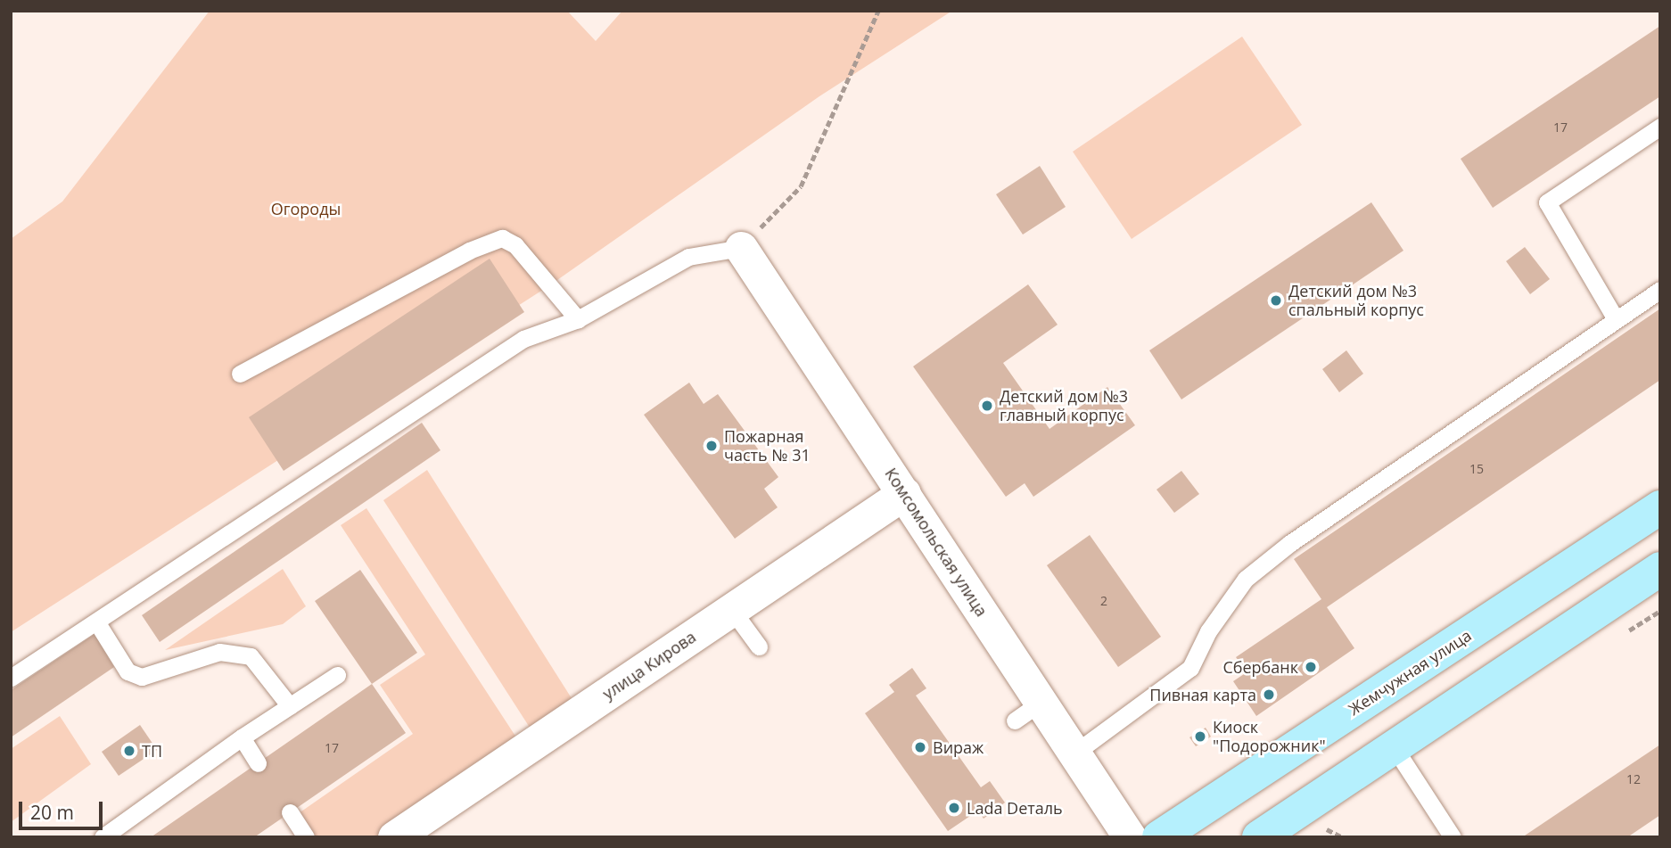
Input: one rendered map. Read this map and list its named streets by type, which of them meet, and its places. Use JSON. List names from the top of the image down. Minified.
{"streets":{"main road":["Жемчужная улица"],"street":["Комсомольская улица","улица Кирова"]},"crossings":[["Комсомольская улица","улица Кирова"]],"parks":["Огороды"],"places":["Детский дом №3 спальный корпус","Детский дом №3 главный корпус","Пожарная часть № 31","Сбербанк","Пивная карта","Киоск \"Подорожник\"","Вираж","ТП","Lada Dеталь"],"house_numbers":["17","15","2","17","12"],"scale_bar":"20 m"}
